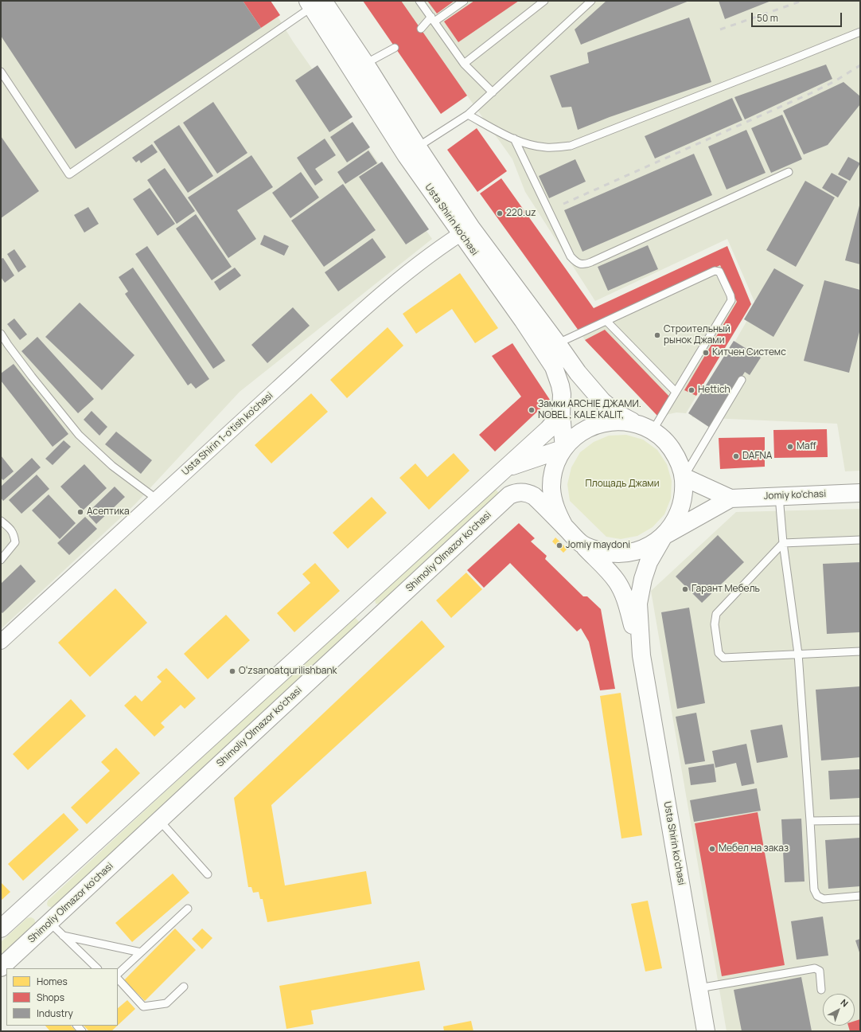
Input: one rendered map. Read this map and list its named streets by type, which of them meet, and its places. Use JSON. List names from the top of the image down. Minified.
{"streets":{"main road":["Usta Shirin ko'chasi","Jomiy ko'chasi","Shimoliy Olmazor ko'chasi"],"street":["Usta Shirin 1-o'tish ko'chasi"]},"crossings":[["Usta Shirin ko'chasi","Usta Shirin 1-o'tish ko'chasi"]],"parks":["Площадь Джами"],"places":["220.uz","Строительный рынок Джами","Китчен Системс","Hettich","Замки ARCHIE ДЖАМИ. NOBEL , KALE KALIT,","Maff","DAFNA","Асептика","Jomiy maydoni","Гарант Мебель","Oʻzsanoatqurilishbank","Мебел на заказ"],"legend":["Homes","Shops","Industry"],"scale_bar":"50 m","north":"top right"}
